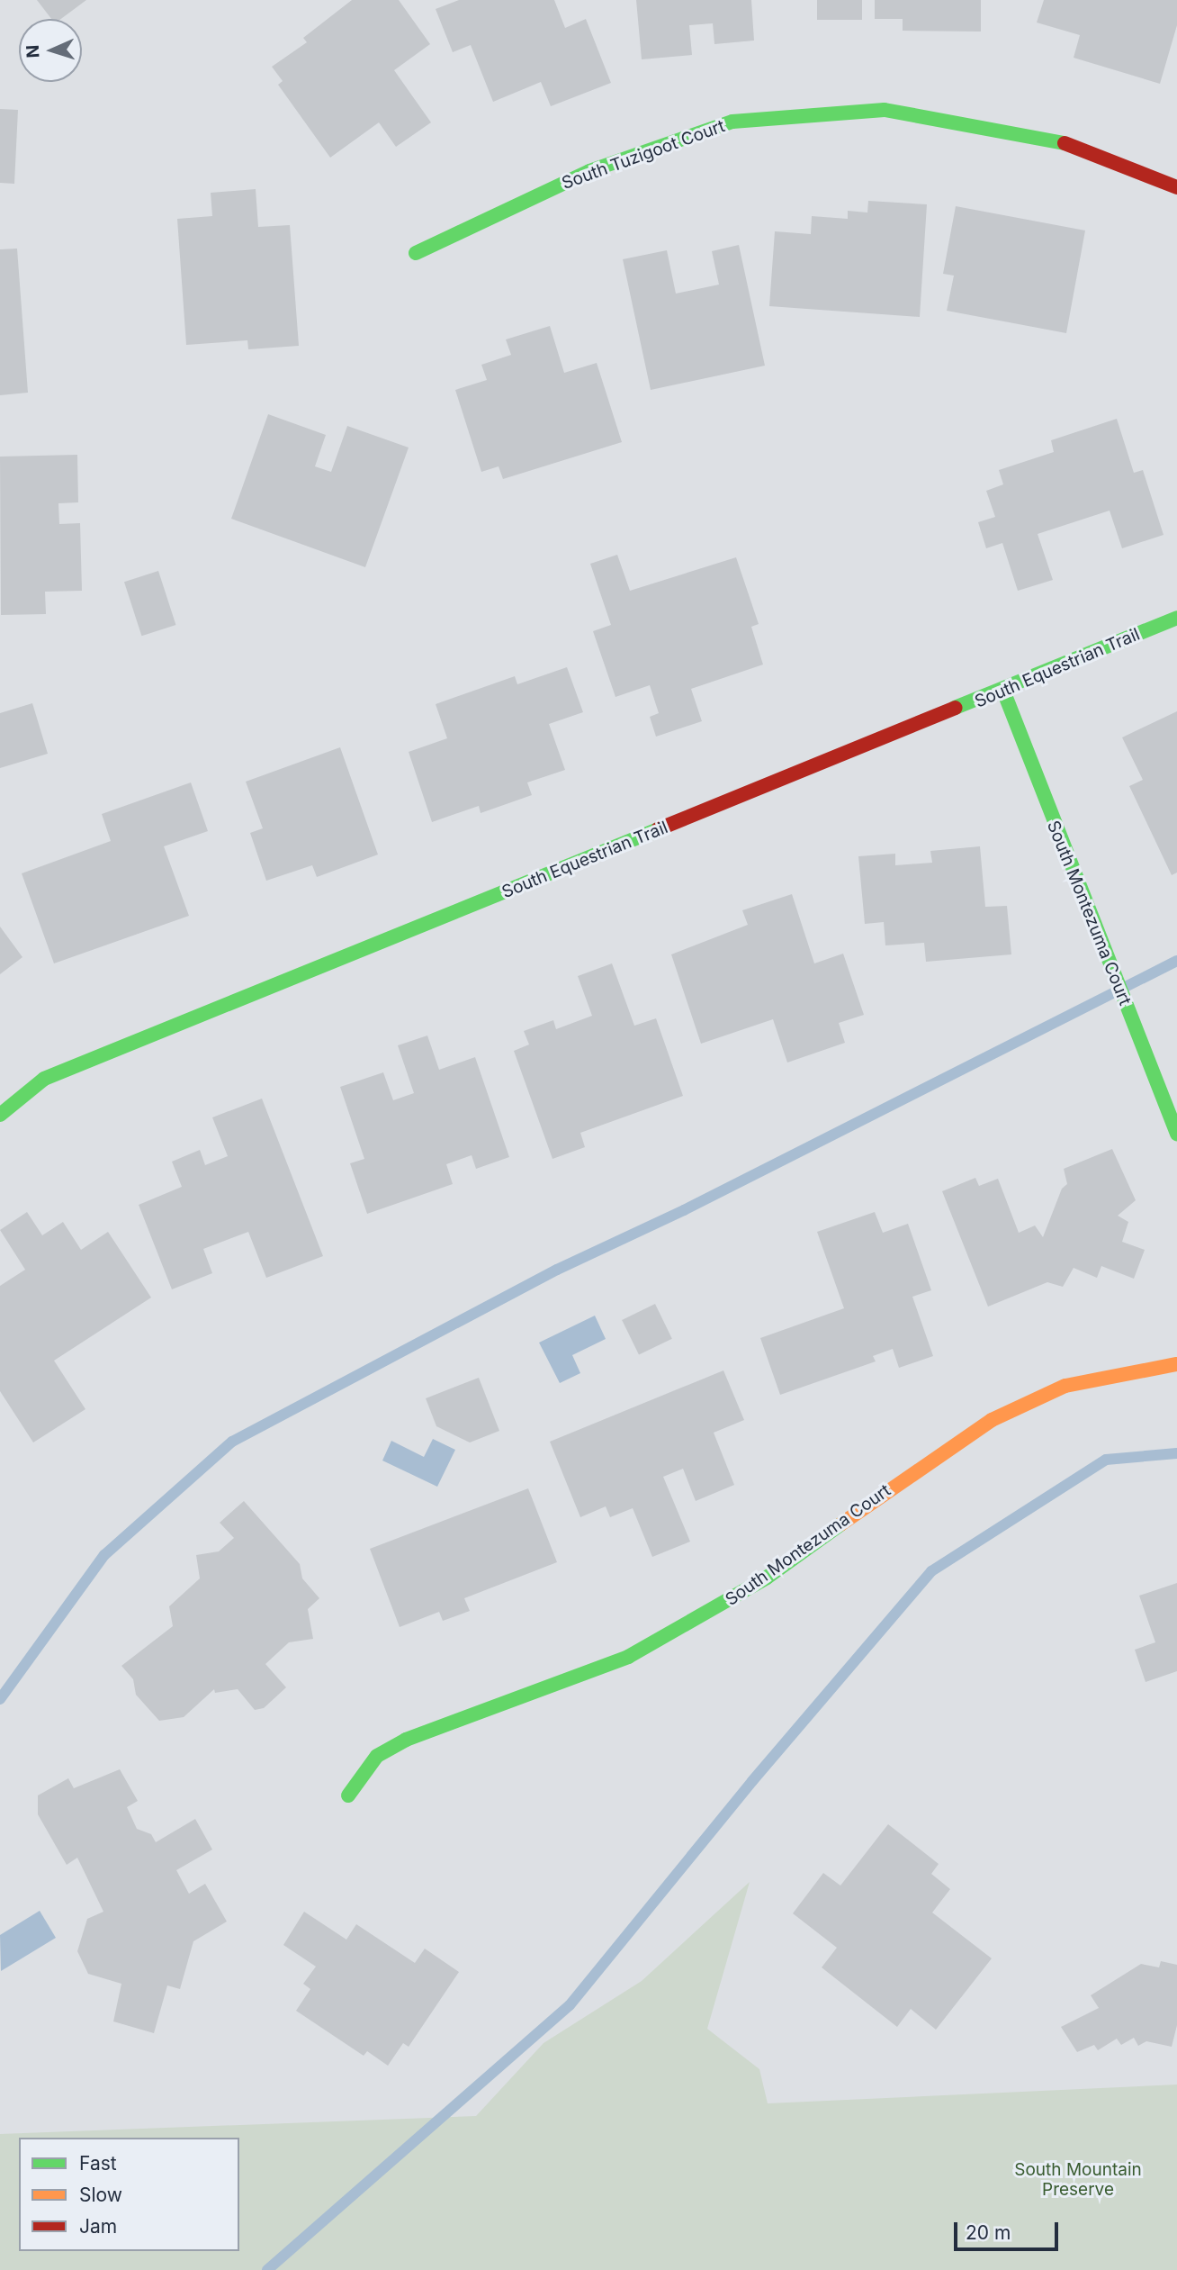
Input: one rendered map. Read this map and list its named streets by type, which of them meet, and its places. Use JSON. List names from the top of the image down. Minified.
{"streets":{"street":["South Tuzigoot Court","South Equestrian Trail","South Montezuma Court"]},"crossings":[["South Equestrian Trail","South Montezuma Court"]],"parks":["South Mountain Preserve"],"legend":["Fast","Slow","Jam"],"scale_bar":"20 m","north":"left"}
